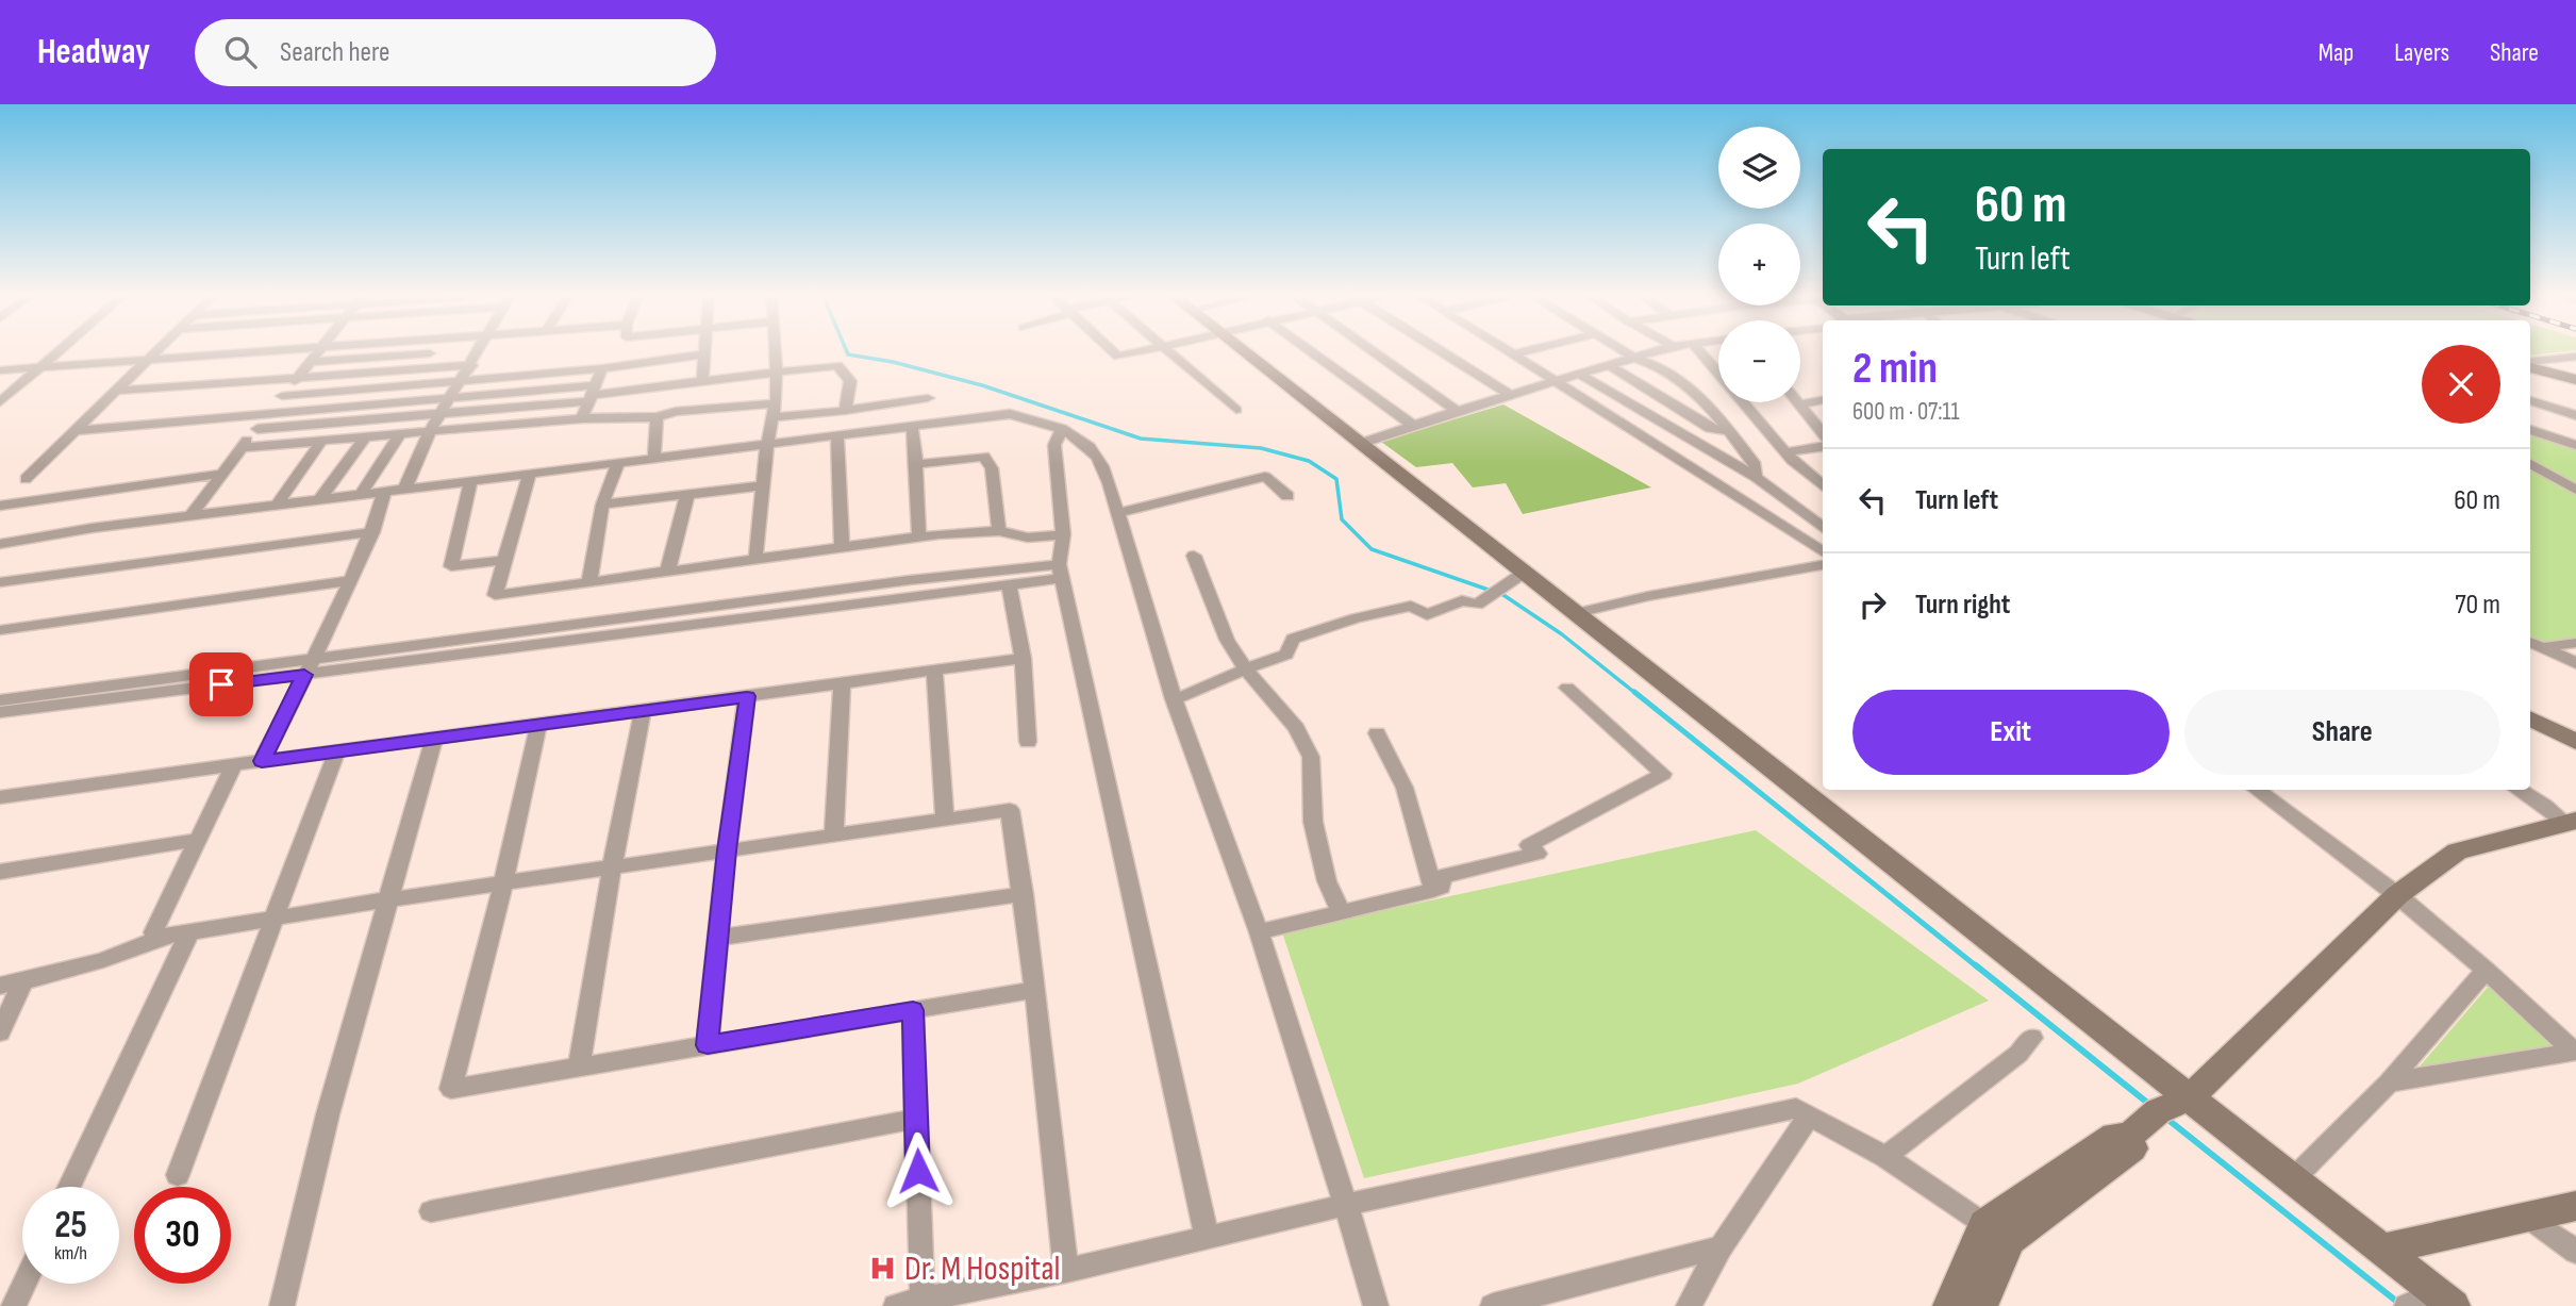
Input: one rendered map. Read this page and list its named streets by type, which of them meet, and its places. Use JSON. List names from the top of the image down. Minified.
{"places":{"hospital":["Dr. M Hospital"]},"page":{"header":"Headway","search":"Search here","nav":["Map","Layers","Share"],"map_buttons":["+","−"],"turn":["60 m","Turn left"],"heading":["2 min","600 m · 07:11"],"list":[{"name":"Turn left","value":"60 m"},{"name":"Turn right","value":"70 m"}],"buttons":["Exit","Share"],"speed":"25 km/h","limit":"30"}}
